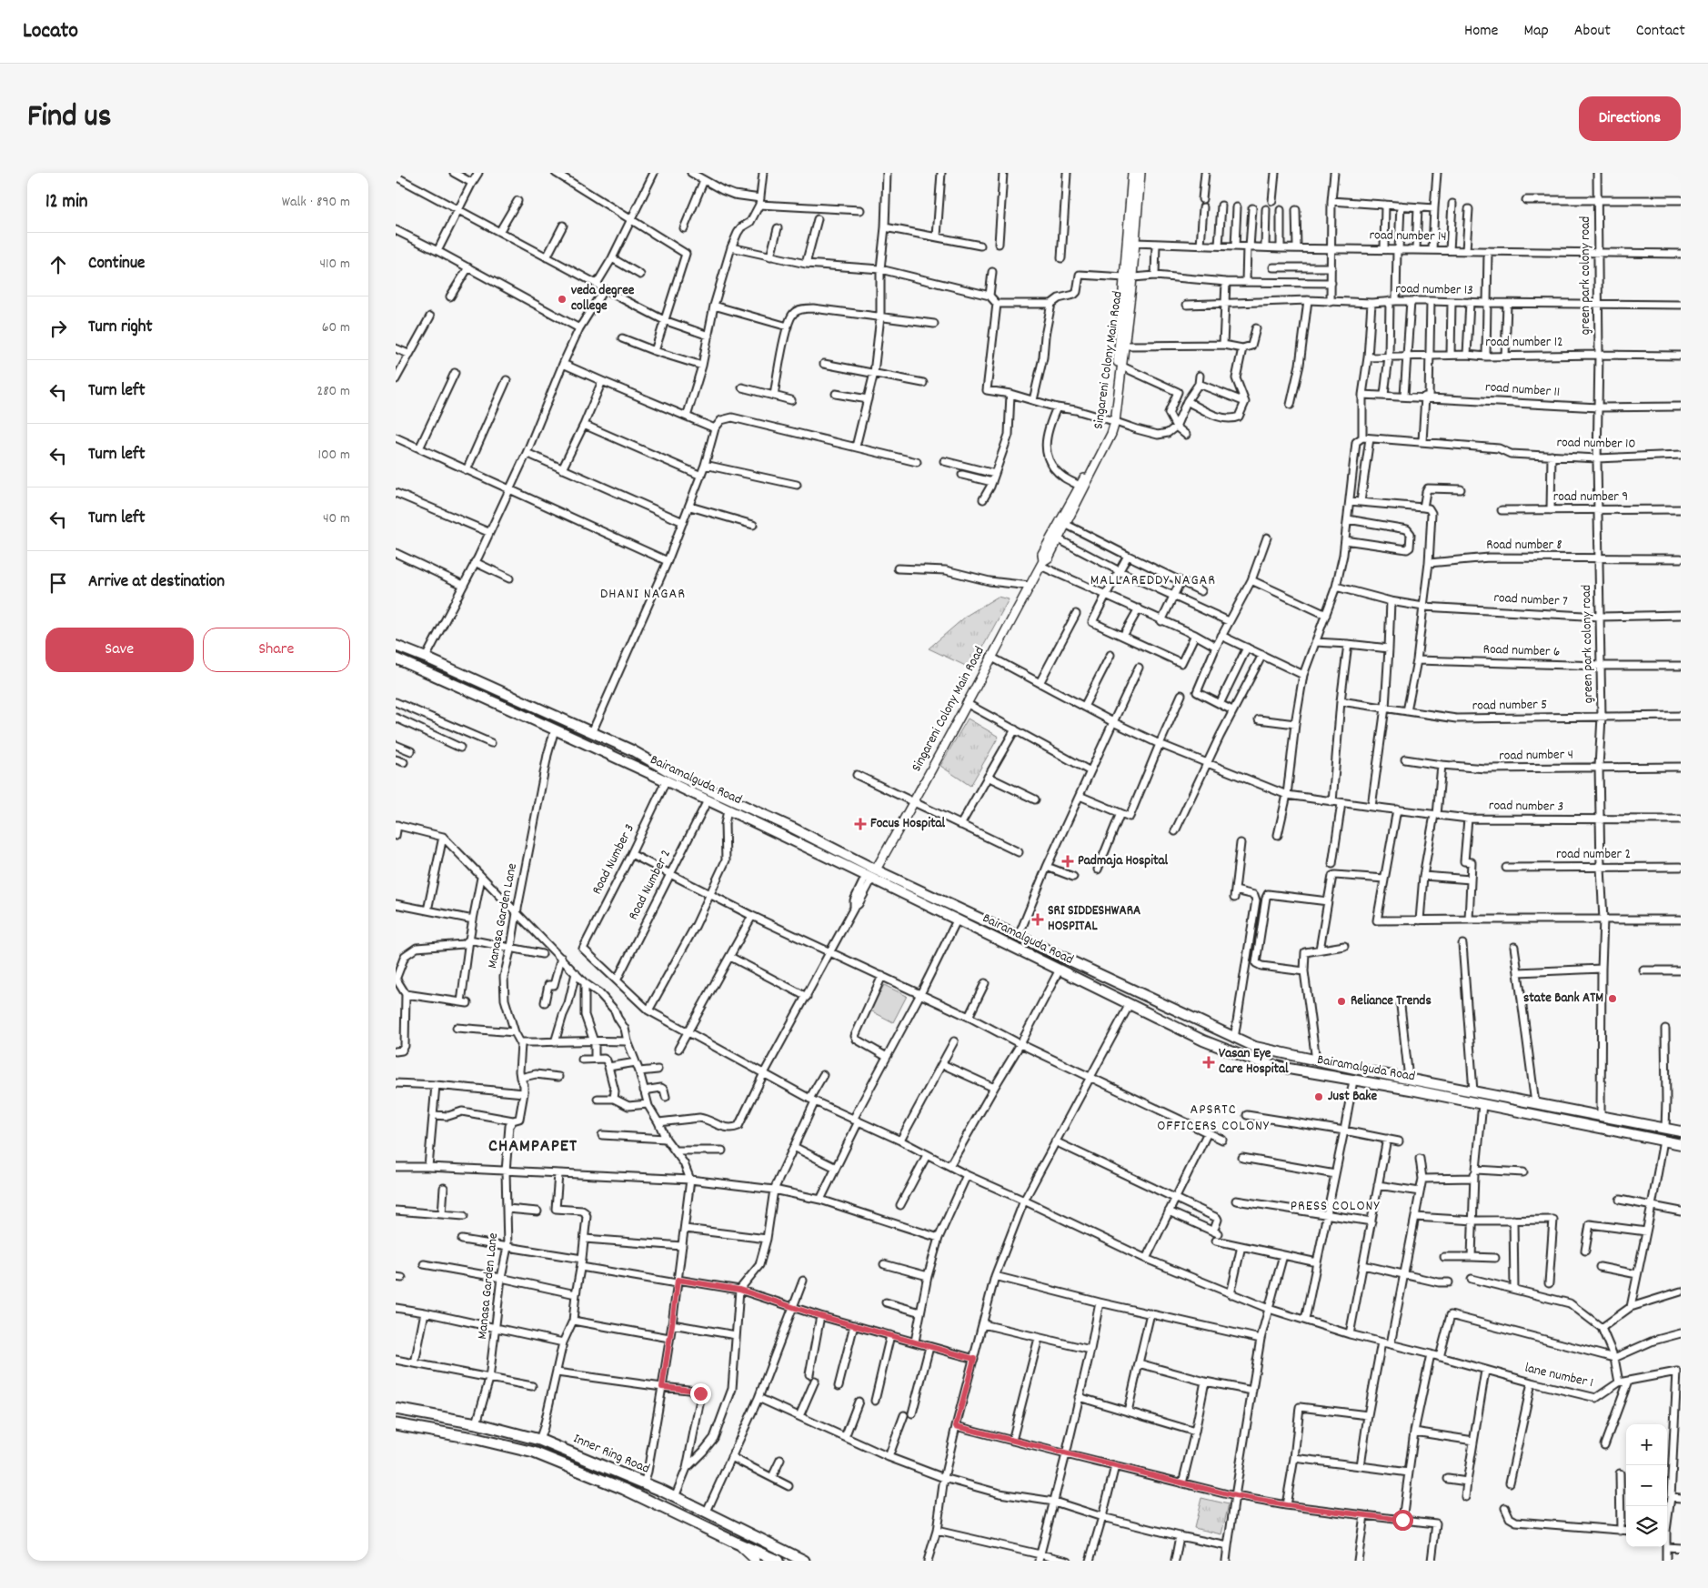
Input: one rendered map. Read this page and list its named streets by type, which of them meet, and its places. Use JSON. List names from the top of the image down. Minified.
{"streets":{"highway":["Inner Ring Road"],"main road":["Bairamalguda Road"],"street":["road number 14","green park colony road","road number 13","road number 12","Singareni Colony Main Road","road number 11","road number 10","road number 9","Road number 8","road number 7","Road number 6","road number 5","road number 4","road number 3","road number 2","Road Number 3","Road Number 2","Manasa Garden Lane","lane number 1"]},"crossings":[["road number 14","green park colony road"],["road number 14","Singareni Colony Main Road"],["green park colony road","road number 13"],["green park colony road","road number 12"],["green park colony road","road number 11"],["green park colony road","road number 10"],["green park colony road","road number 9"],["green park colony road","Road number 8"],["green park colony road","road number 7"],["green park colony road","Road number 6"],["green park colony road","road number 5"],["green park colony road","road number 4"],["green park colony road","Bairamalguda Road"],["green park colony road","road number 3"],["green park colony road","road number 2"],["Singareni Colony Main Road","Bairamalguda Road"],["Singareni Colony Main Road","road number 3"],["Bairamalguda Road","Road Number 3"],["Bairamalguda Road","Road Number 2"],["Bairamalguda Road","Manasa Garden Lane"],["Road Number 3","lane number 1"],["Road Number 2","lane number 1"],["Manasa Garden Lane","Inner Ring Road"]],"districts":["MALLAREDDY NAGAR","DHANI NAGAR","APSRTC OFFICERS COLONY","CHAMPAPET","PRESS COLONY"],"places":{"other":["veda degree college","state Bank ATM","Reliance Trends","Just Bake"],"health":["Focus Hospital","Padmaja Hospital","SRI SIDDESHWARA HOSPITAL","Vasan Eye Care Hospital"]},"page":{"header":"Locato","nav":["Home","Map","About","Contact"],"title":"Find us","buttons":["Directions",["Save","Share"]],"heading":["12 min","Walk · 890 m"],"list":[["Continue","410 m"],["Turn right","60 m"],["Turn left","280 m"],["Turn left","100 m"],["Turn left","40 m"],"Arrive at destination"],"map_buttons":["+","−"]}}
